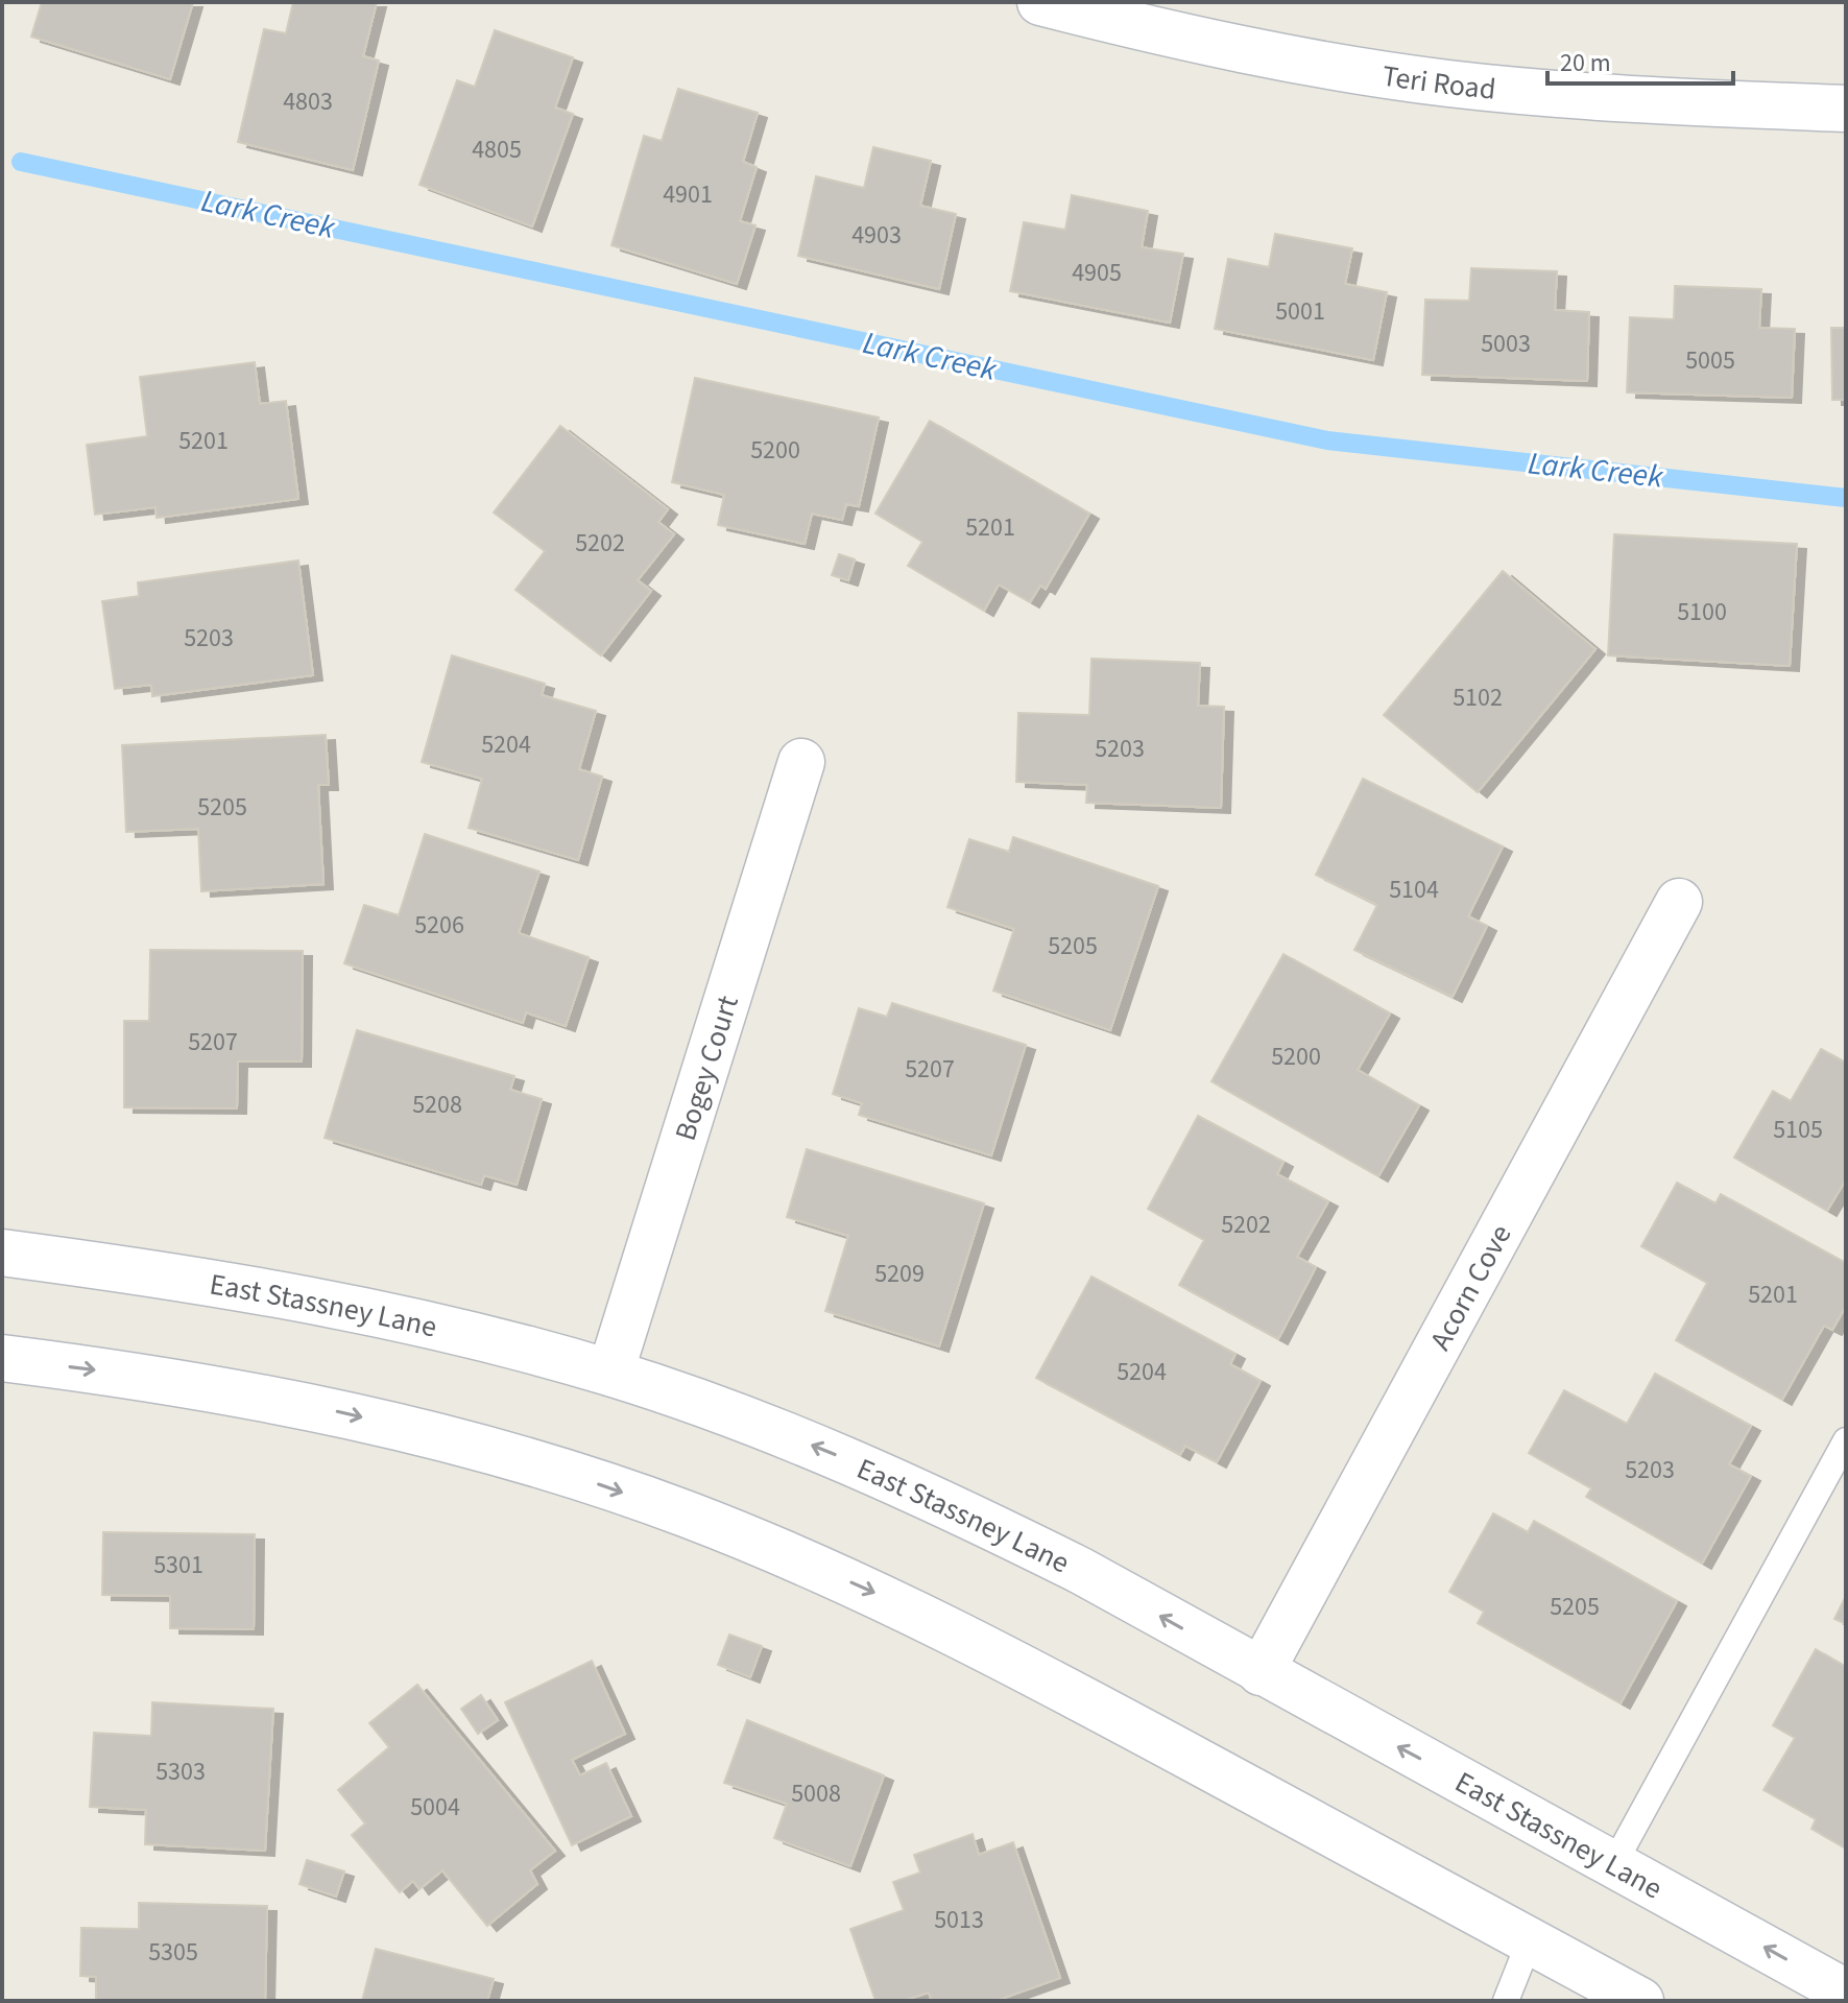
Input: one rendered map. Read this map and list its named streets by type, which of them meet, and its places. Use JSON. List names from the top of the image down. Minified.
{"streets":{"main road":["Teri Road","Bogey Court","Acorn Cove","East Stassney Lane"]},"crossings":[["Bogey Court","East Stassney Lane"],["Acorn Cove","East Stassney Lane"]],"water":["Lark Creek"],"house_numbers":["4803","4805","4901","4903","4905","5001","5003","5005","5201","5200","5201","5202","5100","5203","5102","5204","5203","5205","5104","5206","5205","5207","5200","5207","5208","5105","5202","5209","5201","5204","5203","5301","5205","5303","5008","5004","5013","5305"],"scale_bar":"20 m"}
